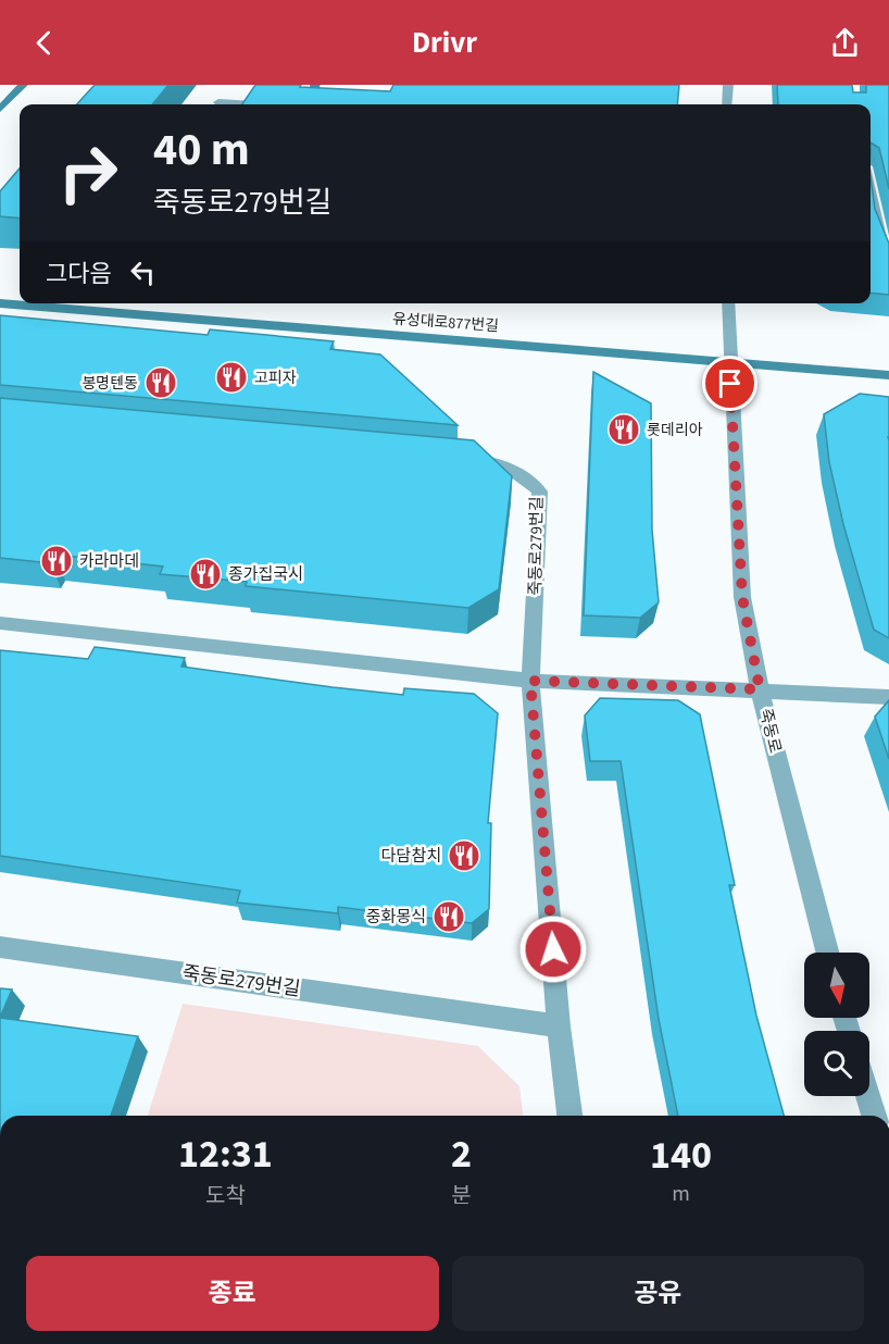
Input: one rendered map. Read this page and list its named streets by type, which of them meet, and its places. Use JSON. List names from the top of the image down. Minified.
{"streets":{"street":["유성대로877번길","죽동로279번길","죽동로"]},"crossings":[["유성대로877번길","죽동로"]],"places":{"restaurant":["고피자","봉명텐동","롯데리아","카라마데","종가집국시","다담참치","중화몽식"]},"north":"bottom","page":{"header":"Drivr","turn":["40 m","죽동로279번길"],"then":"그다음","eta":["12:31","도착","2","분","140","m"],"buttons":["종료","공유"]}}
